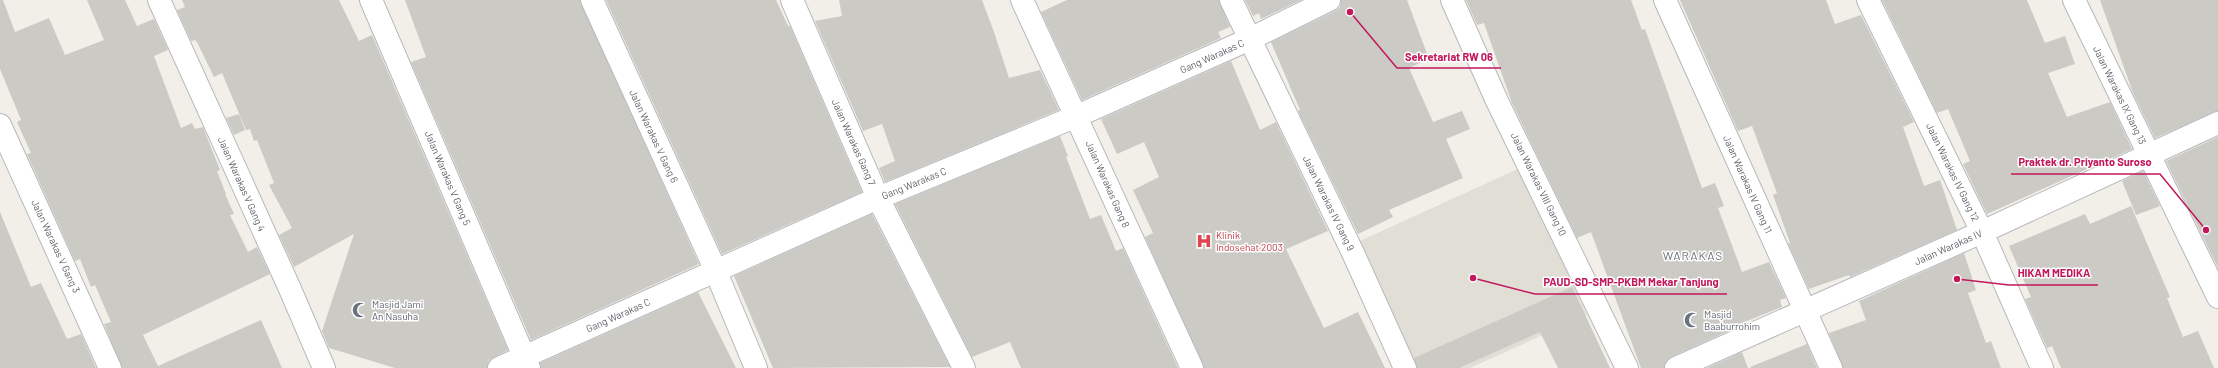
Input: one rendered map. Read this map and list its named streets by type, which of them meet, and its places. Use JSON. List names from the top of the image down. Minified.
{"streets":{"street":["Gang Warakas C","Jalan Warakas IX Gang 13","Jalan Warakas V Gang 6","Jalan Warakas Gang 7","Jalan Warakas IV Gang 12","Jalan Warakas V Gang 5","Jalan Warakas V Gang 4","Jalan Warakas Gang 8","Jalan Warakas VIII Gang 10","Jalan Warakas IV Gang 11","Jalan Warakas IV Gang 9","Jalan Warakas V Gang 3","Jalan Warakas IV"]},"crossings":[["Gang Warakas C","Jalan Warakas V Gang 6"],["Gang Warakas C","Jalan Warakas Gang 7"],["Gang Warakas C","Jalan Warakas V Gang 5"],["Gang Warakas C","Jalan Warakas Gang 8"],["Gang Warakas C","Jalan Warakas IV Gang 9"],["Jalan Warakas IX Gang 13","Jalan Warakas IV"],["Jalan Warakas IV Gang 12","Jalan Warakas IV"],["Jalan Warakas IV Gang 11","Jalan Warakas IV"]],"districts":["WARAKAS"],"places":{"other":["Sekretariat RW 06","Praktek dr. Priyanto Suroso","PAUD-SD-SMP-PKBM Mekar Tanjung","HIKAM MEDIKA"],"hospital":["Klinik Indosehat 2003"],"mosque":["Masjid Jami An Nasuha","Masjid Baaburrohim"]}}
